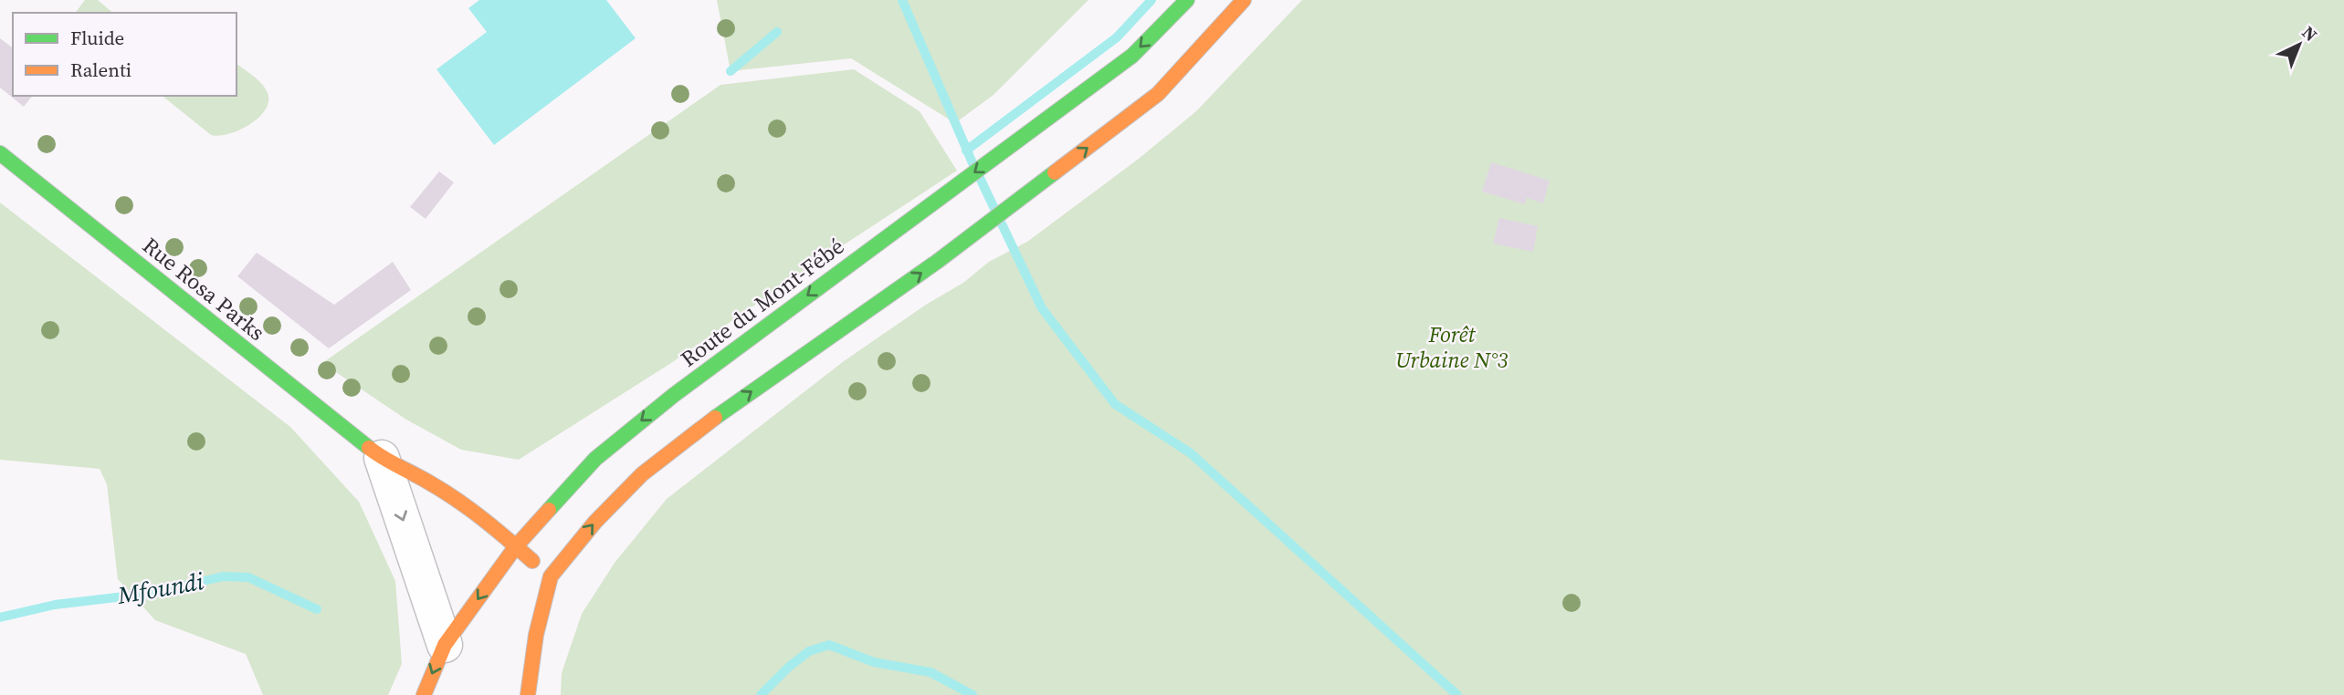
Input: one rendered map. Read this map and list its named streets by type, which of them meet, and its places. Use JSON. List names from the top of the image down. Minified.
{"streets":{"street":["Rue Rosa Parks","Route du Mont-Fébé"]},"crossings":[["Rue Rosa Parks","Route du Mont-Fébé"]],"water":["Mfoundi"],"parks":["Forêt Urbaine N°3"],"legend":["Fluide","Ralenti"],"north":"top right"}
